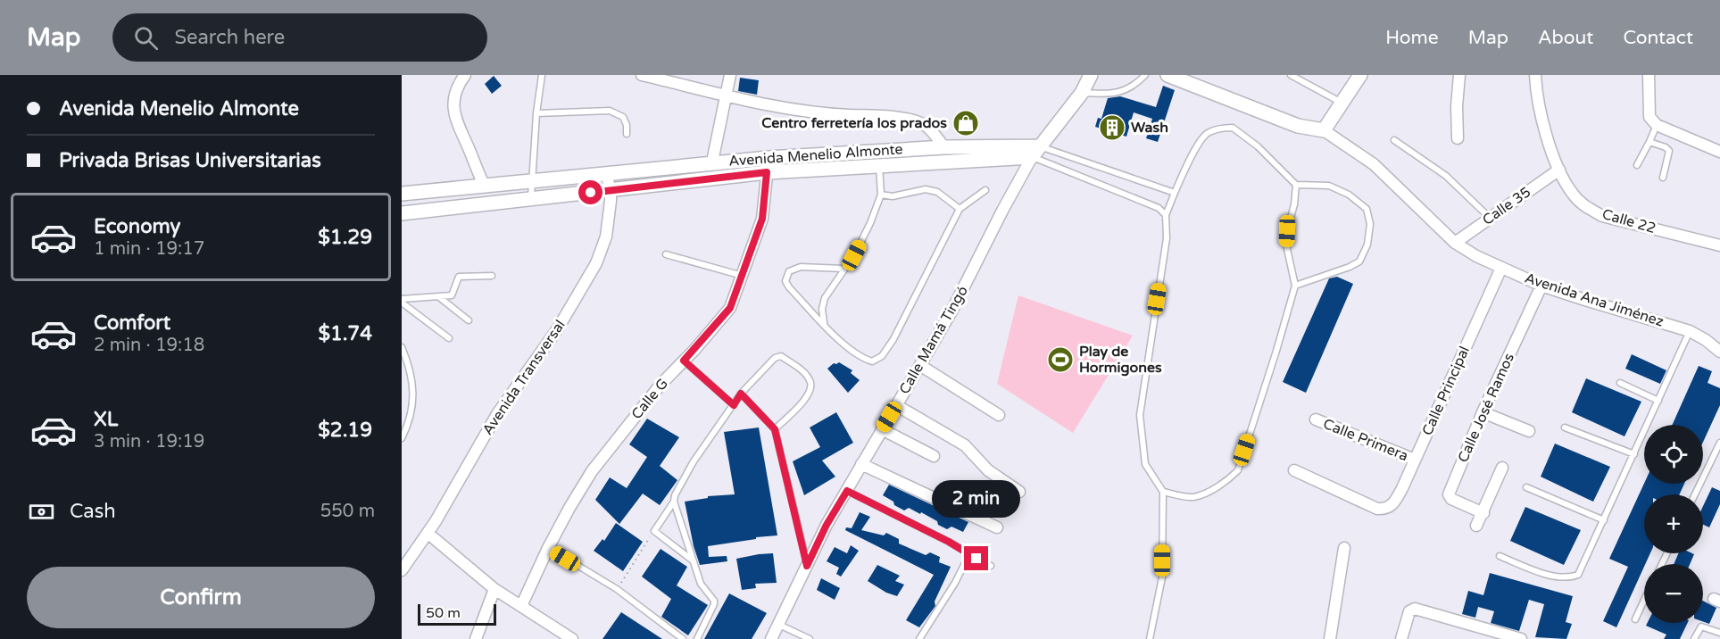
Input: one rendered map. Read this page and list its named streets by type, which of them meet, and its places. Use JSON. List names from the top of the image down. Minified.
{"streets":{"street":["Avenida Menelio Almonte","Calle 35","Calle 22","Avenida Ana Jiménez","Calle Mamá Tingó","Avenida Transversal","Calle Principal","Calle G","Calle José Ramos","Calle Primera"]},"crossings":[["Avenida Menelio Almonte","Calle Mamá Tingó"],["Avenida Menelio Almonte","Avenida Transversal"],["Avenida Menelio Almonte","Calle G"],["Calle 35","Calle 22"],["Calle 35","Avenida Ana Jiménez"],["Avenida Ana Jiménez","Calle Principal"],["Avenida Ana Jiménez","Calle José Ramos"],["Calle Principal","Calle Primera"]],"places":{"shop":["Centro ferretería los prados"],"building":["Wash"],"sports":["Play de Hormigones"]},"scale_bar":"50 m","page":{"header":"Map","search":"Search here","nav":["Home","Map","About","Contact"],"banner":["Avenida Menelio Almonte","Privada Brisas Universitarias"],"list":[{"name":"Economy","note":"1 min · 19:17","value":"$1.29"},{"name":"Comfort","note":"2 min · 19:18","value":"$1.74"},{"name":"XL","note":"3 min · 19:19","value":"$2.19"}],"map_buttons":["+","−"],"bubble":"2 min","pay":["Cash","550 m"],"buttons":"Confirm","scale":"50 m"}}
